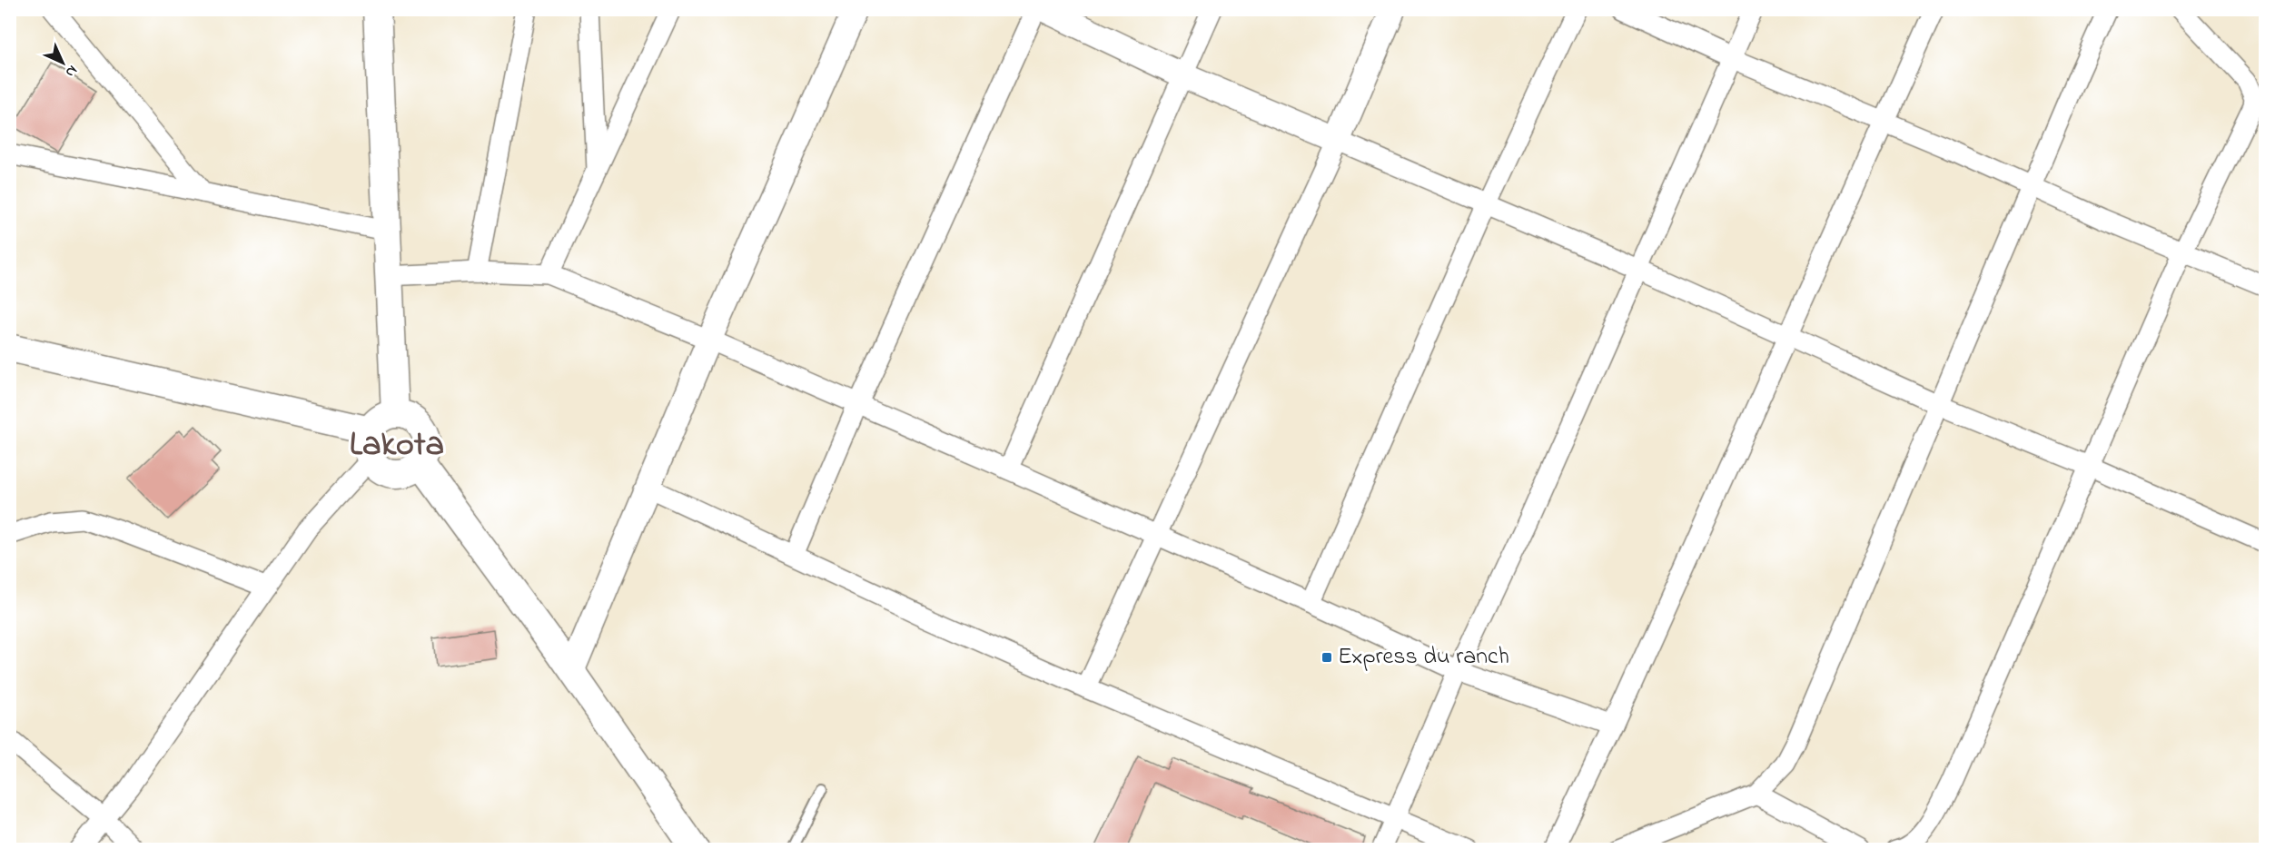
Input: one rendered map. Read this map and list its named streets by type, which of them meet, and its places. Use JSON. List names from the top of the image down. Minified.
{"districts":["Lakota"],"places":{"transit":["Express du ranch"]},"north":"bottom right"}
